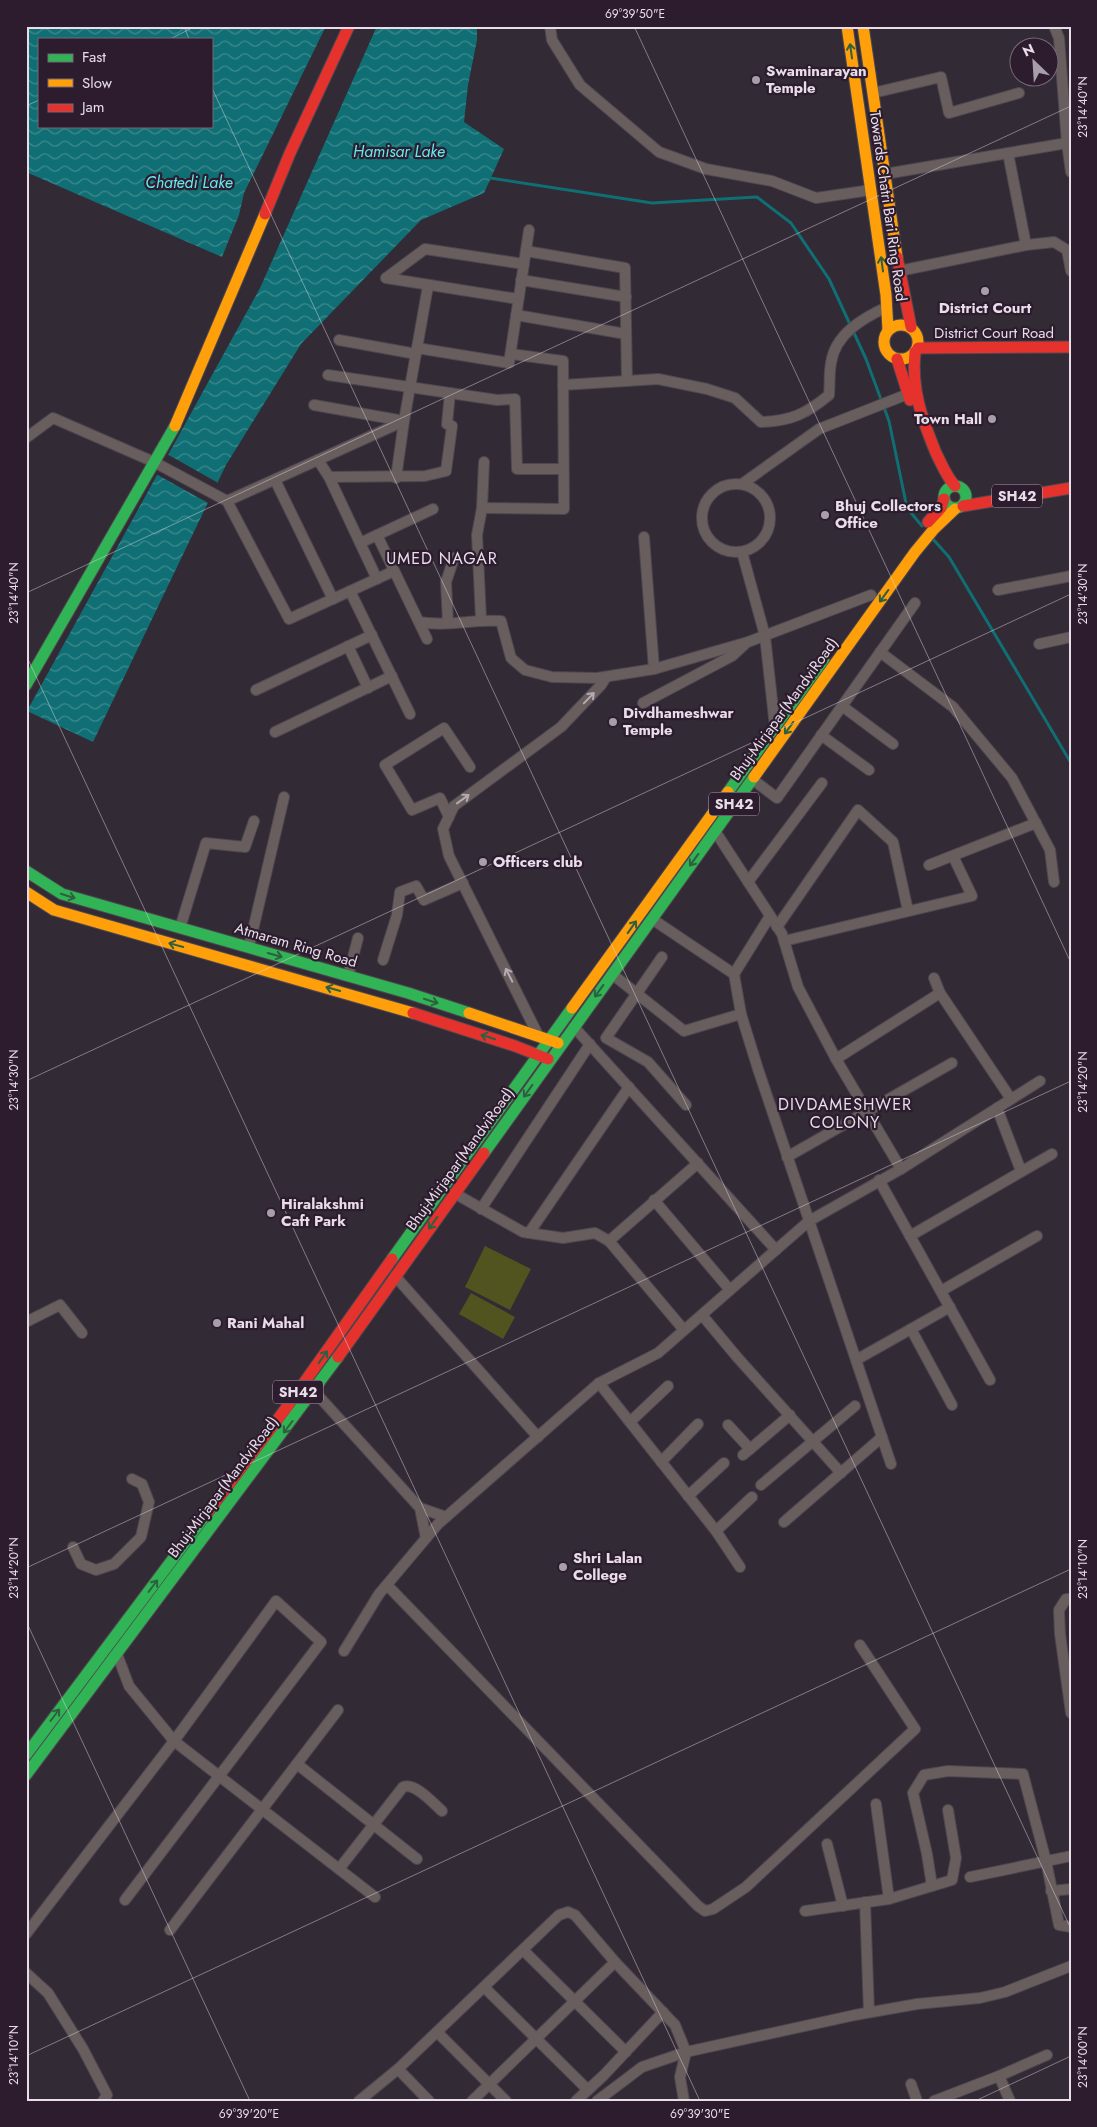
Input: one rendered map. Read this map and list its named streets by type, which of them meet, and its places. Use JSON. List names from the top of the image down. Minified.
{"streets":{"main road":["Towards Chatri Bari Ring Road","District Court Road","SH42","Bhuj-Mirjapar(MandviRoad)","Atmaram Ring Road"]},"crossings":[["Towards Chatri Bari Ring Road","District Court Road"],["SH42","Bhuj-Mirjapar(MandviRoad)"],["Bhuj-Mirjapar(MandviRoad)","Atmaram Ring Road"]],"districts":["UMED NAGAR","DIVDAMESHWER COLONY"],"water":["Hamisar Lake","Chatedi Lake"],"places":["Swaminarayan Temple","District Court","Town Hall","Bhuj Collectors Office","Divdhameshwar Temple","Officers club","Hiralakshmi Caft Park","Rani Mahal","Shri Lalan College"],"legend":["Fast","Slow","Jam"],"north":"top left","coordinates":["69°39'50\"E","23°14'40\"N","23°14'30\"N","23°14'20\"N","23°14'10\"N","23°14'00\"N","69°39'20\"E","69°39'30\"E"]}
